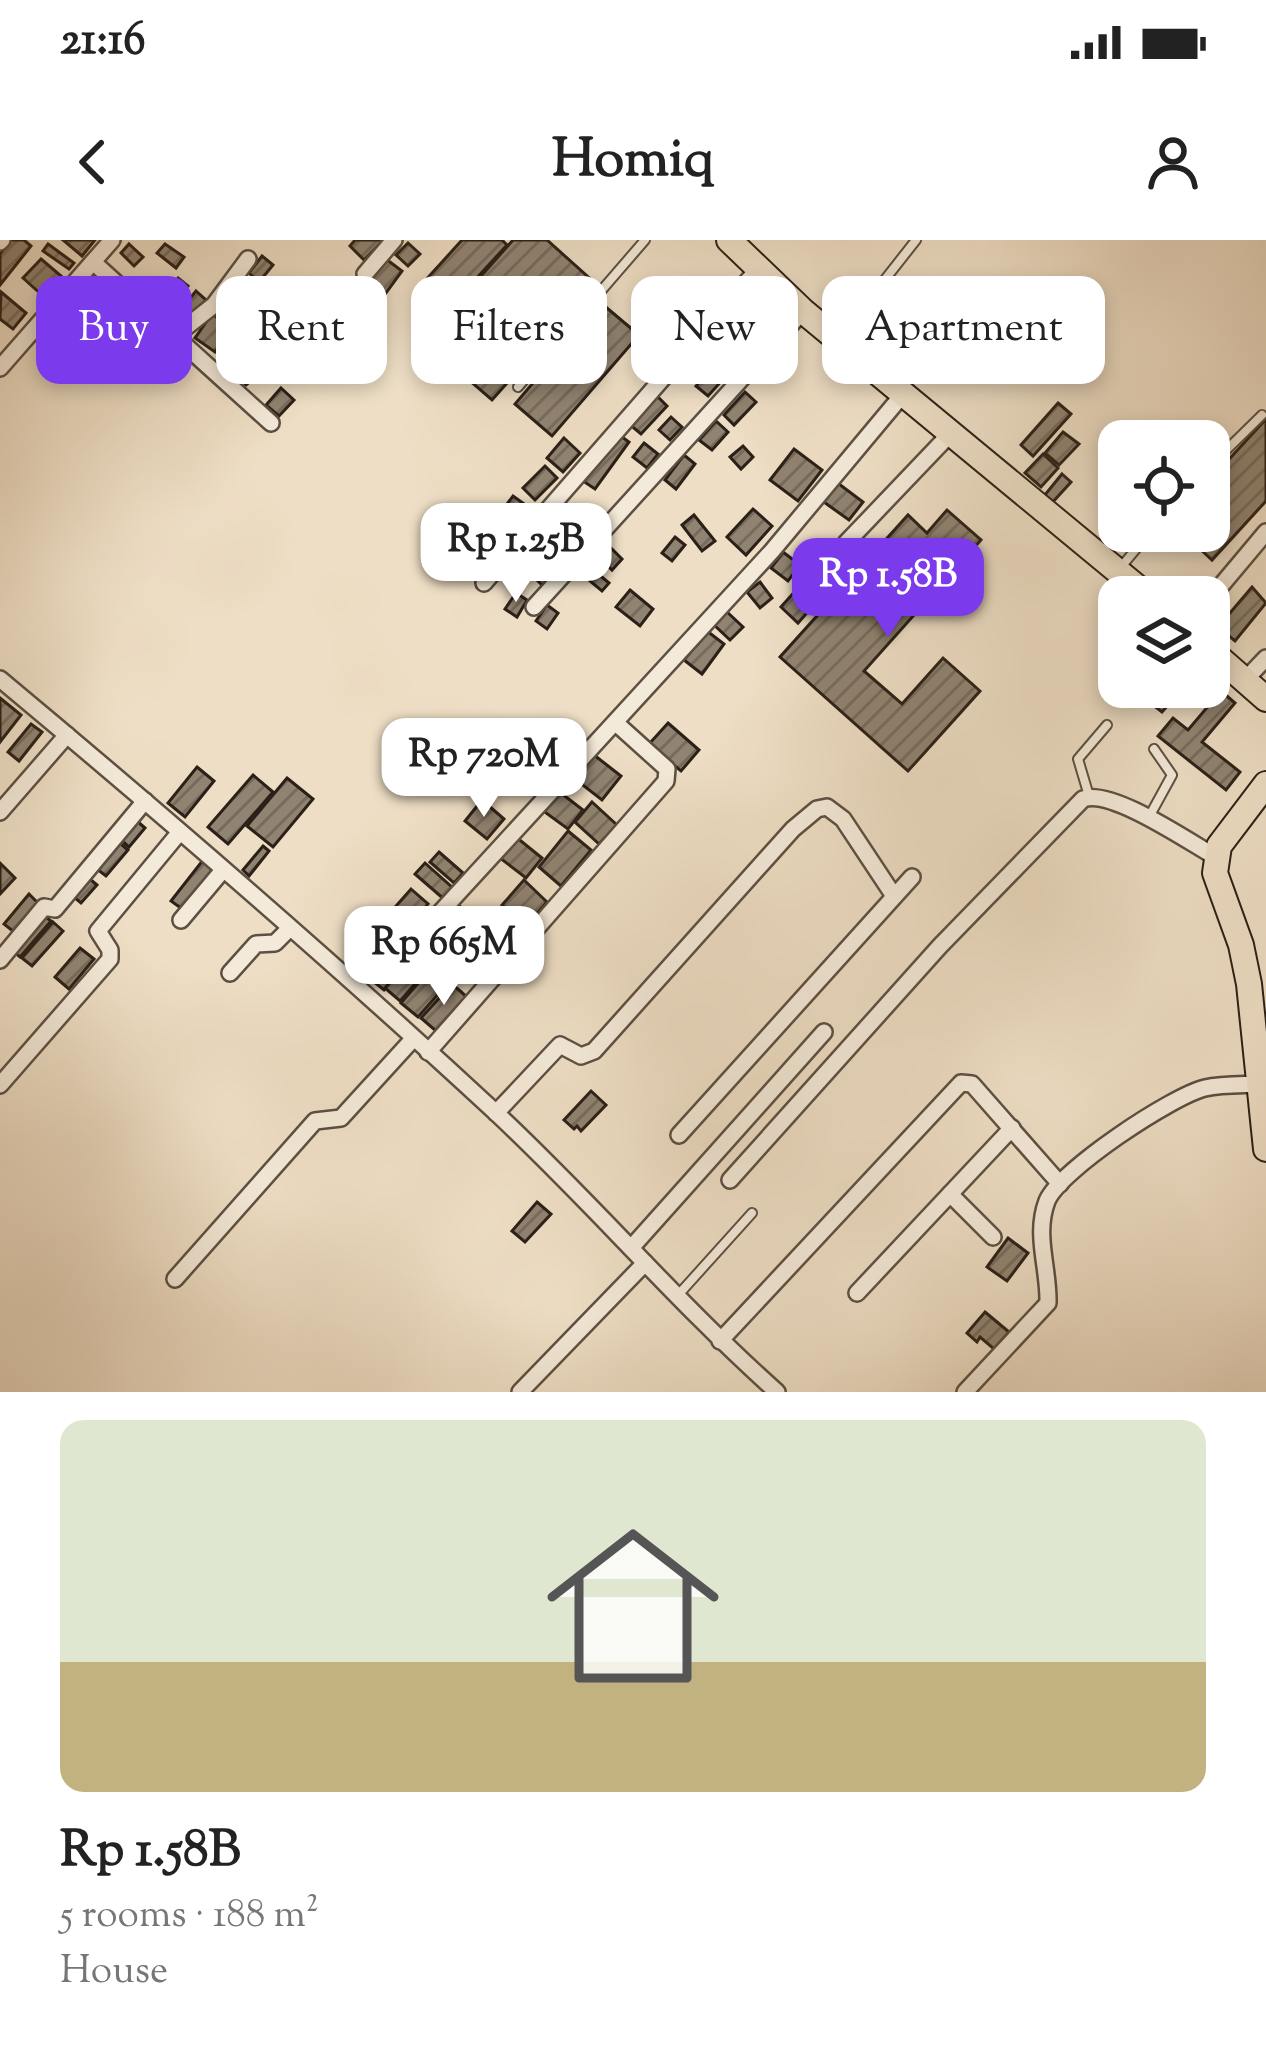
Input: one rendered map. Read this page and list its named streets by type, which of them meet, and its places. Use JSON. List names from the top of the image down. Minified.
{"page":{"status":"21:16","header":"Homiq","chip":["Buy","Rent","Filters","New","Apartment"],"price":["Rp 1.25B","Rp 1.58B","Rp 720M","Rp 665M"],"list":[{"name":"Rp 1.58B","note":"5 rooms · 188 m² · House"}]}}
